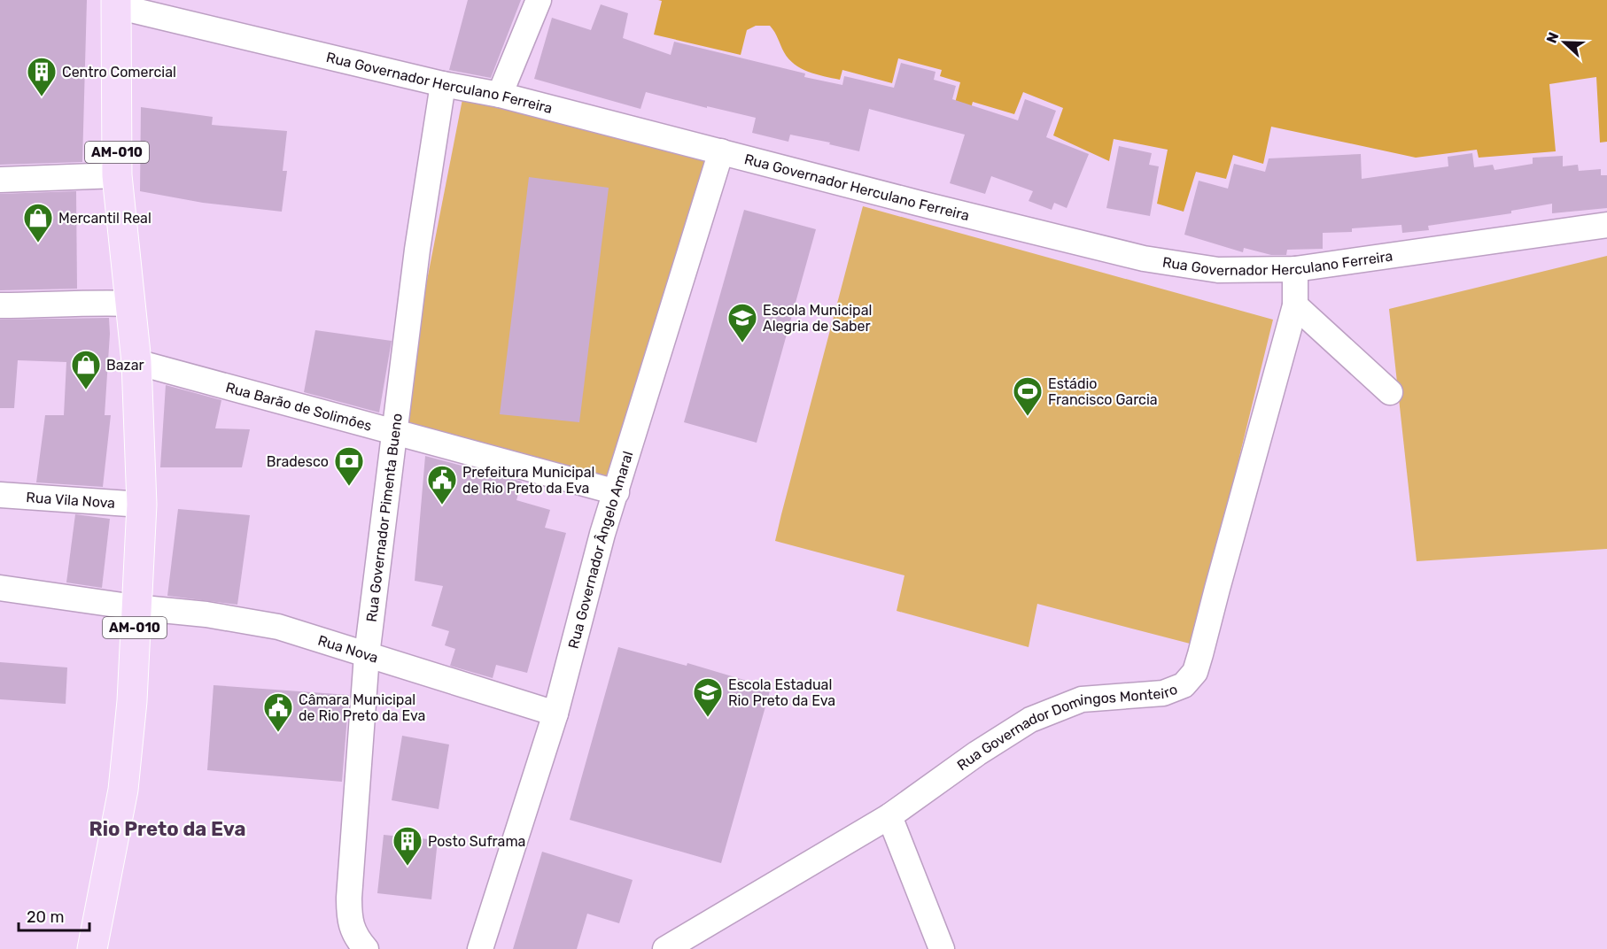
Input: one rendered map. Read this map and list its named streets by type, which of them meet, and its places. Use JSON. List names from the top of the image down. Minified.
{"streets":{"main road":["AM-010"],"street":["Rua Governador Herculano Ferreira","Rua Barão de Solimões","Rua Vila Nova","Rua Governador Pimenta Bueno","Rua Governador Ângelo Amaral","Rua Nova","Rua Governador Domingos Monteiro"]},"crossings":[["Rua Governador Herculano Ferreira","AM-010"],["Rua Governador Herculano Ferreira","Rua Governador Pimenta Bueno"],["Rua Governador Herculano Ferreira","Rua Governador Ângelo Amaral"],["Rua Governador Herculano Ferreira","Rua Governador Domingos Monteiro"],["AM-010","Rua Barão de Solimões"],["AM-010","Rua Vila Nova"],["AM-010","Rua Nova"],["Rua Barão de Solimões","Rua Governador Pimenta Bueno"],["Rua Barão de Solimões","Rua Governador Ângelo Amaral"],["Rua Governador Pimenta Bueno","Rua Nova"],["Rua Governador Ângelo Amaral","Rua Nova"]],"districts":["Rio Preto da Eva"],"places":{"building":["Centro Comercial","Posto Suframa"],"shop":["Mercantil Real","Bazar"],"school or university":["Escola Municipal Alegria de Saber","Escola Estadual Rio Preto da Eva"],"sports":["Estádio Francisco Garcia"],"bank":["Bradesco"],"public building":["Prefeitura Municipal de Rio Preto da Eva","Câmara Municipal de Rio Preto da Eva"]},"scale_bar":"20 m","north":"left"}
